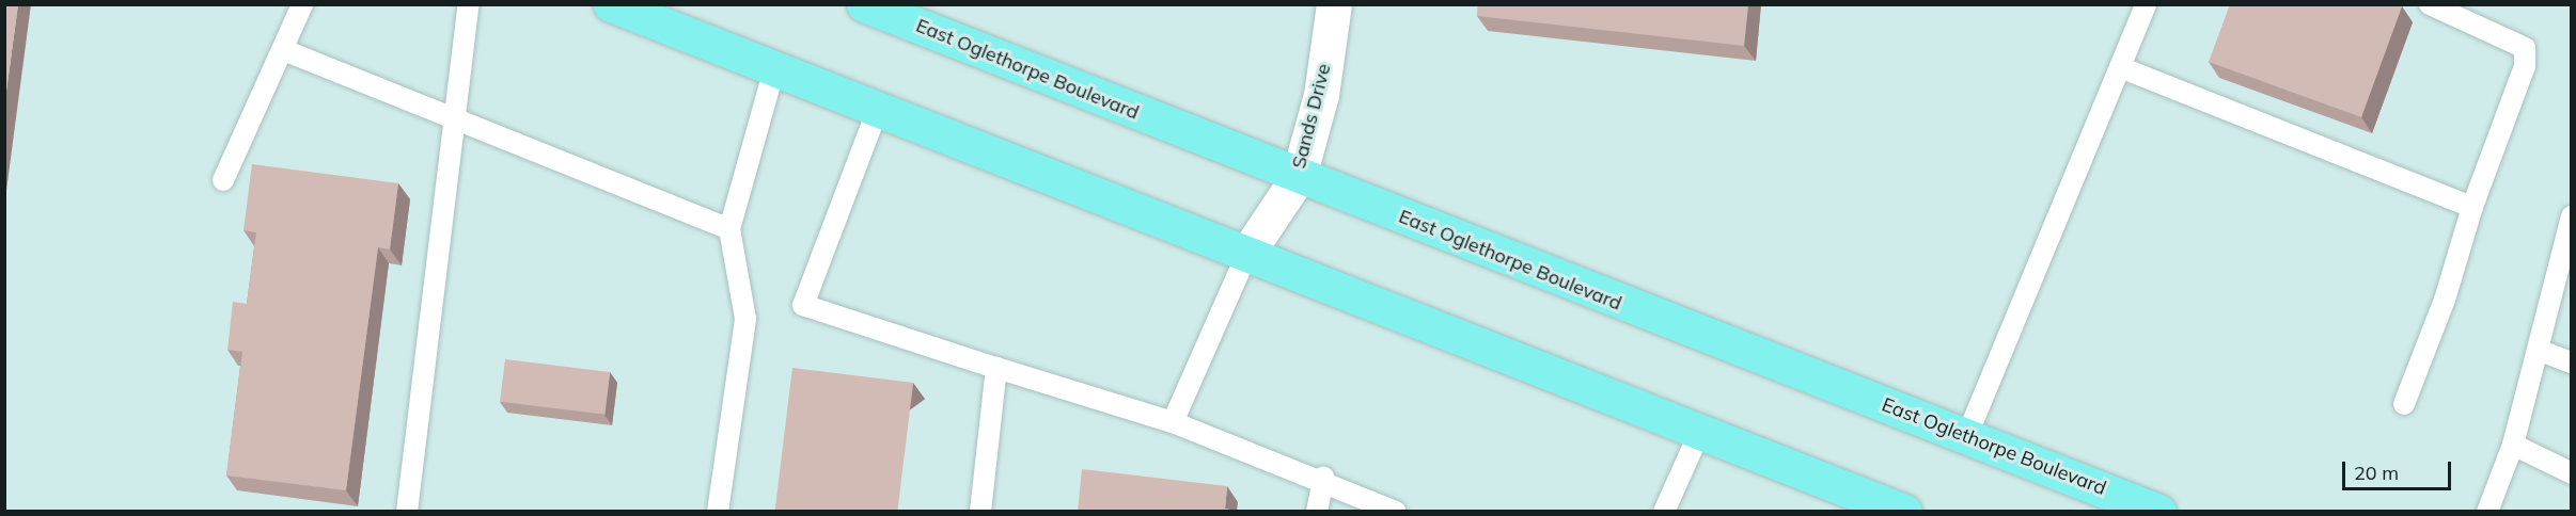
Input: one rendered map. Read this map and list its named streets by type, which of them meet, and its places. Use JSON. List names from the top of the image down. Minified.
{"streets":{"main road":["East Oglethorpe Boulevard"],"street":["Sands Drive"]},"crossings":[["East Oglethorpe Boulevard","Sands Drive"]],"scale_bar":"20 m"}
